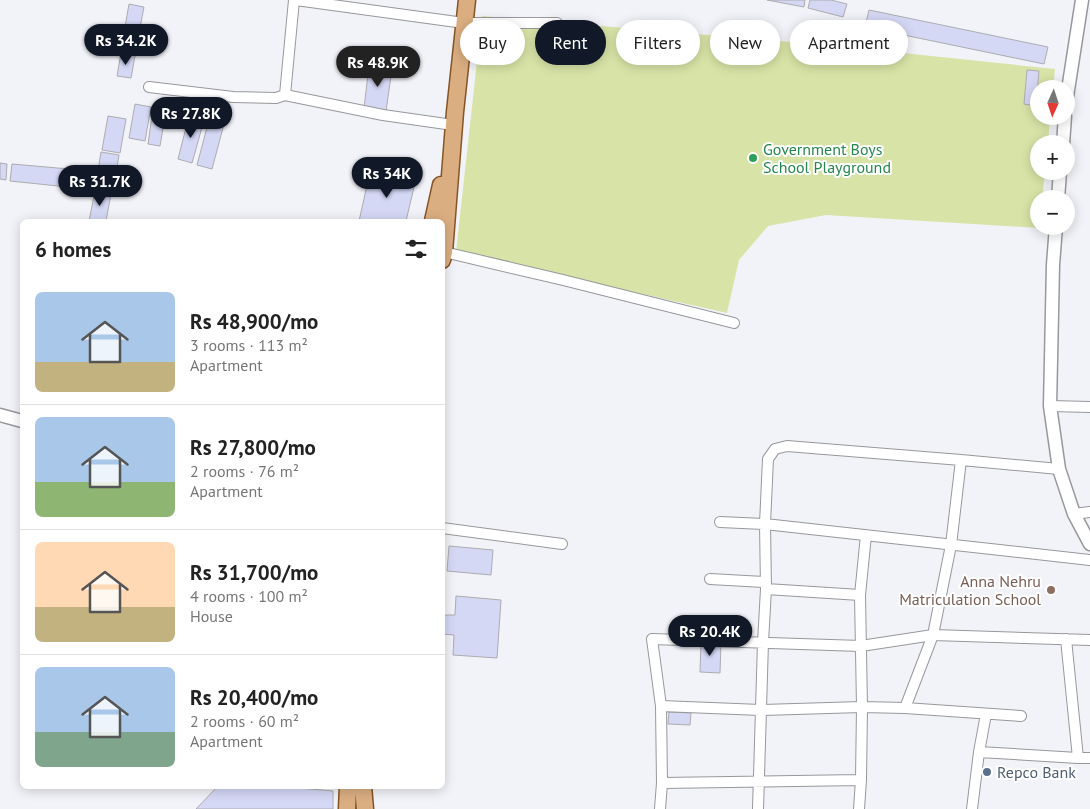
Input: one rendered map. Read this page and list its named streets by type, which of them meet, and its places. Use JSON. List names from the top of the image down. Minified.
{"places":["Government Boys School Playground","Anna Nehru Matriculation School","Repco Bank"],"north":"bottom","page":{"chip":["Buy","Rent","Filters","New","Apartment"],"price":["Rs 34.2K","Rs 48.9K","Rs 27.8K","Rs 34K","Rs 31.7K","Rs 20.4K"],"map_buttons":["+","−"],"heading":"6 homes","list":[{"name":"Rs 48,900/mo","note":"3 rooms · 113 m² · Apartment"},{"name":"Rs 27,800/mo","note":"2 rooms · 76 m² · Apartment"},{"name":"Rs 31,700/mo","note":"4 rooms · 100 m² · House"},{"name":"Rs 20,400/mo","note":"2 rooms · 60 m² · Apartment"}]}}
